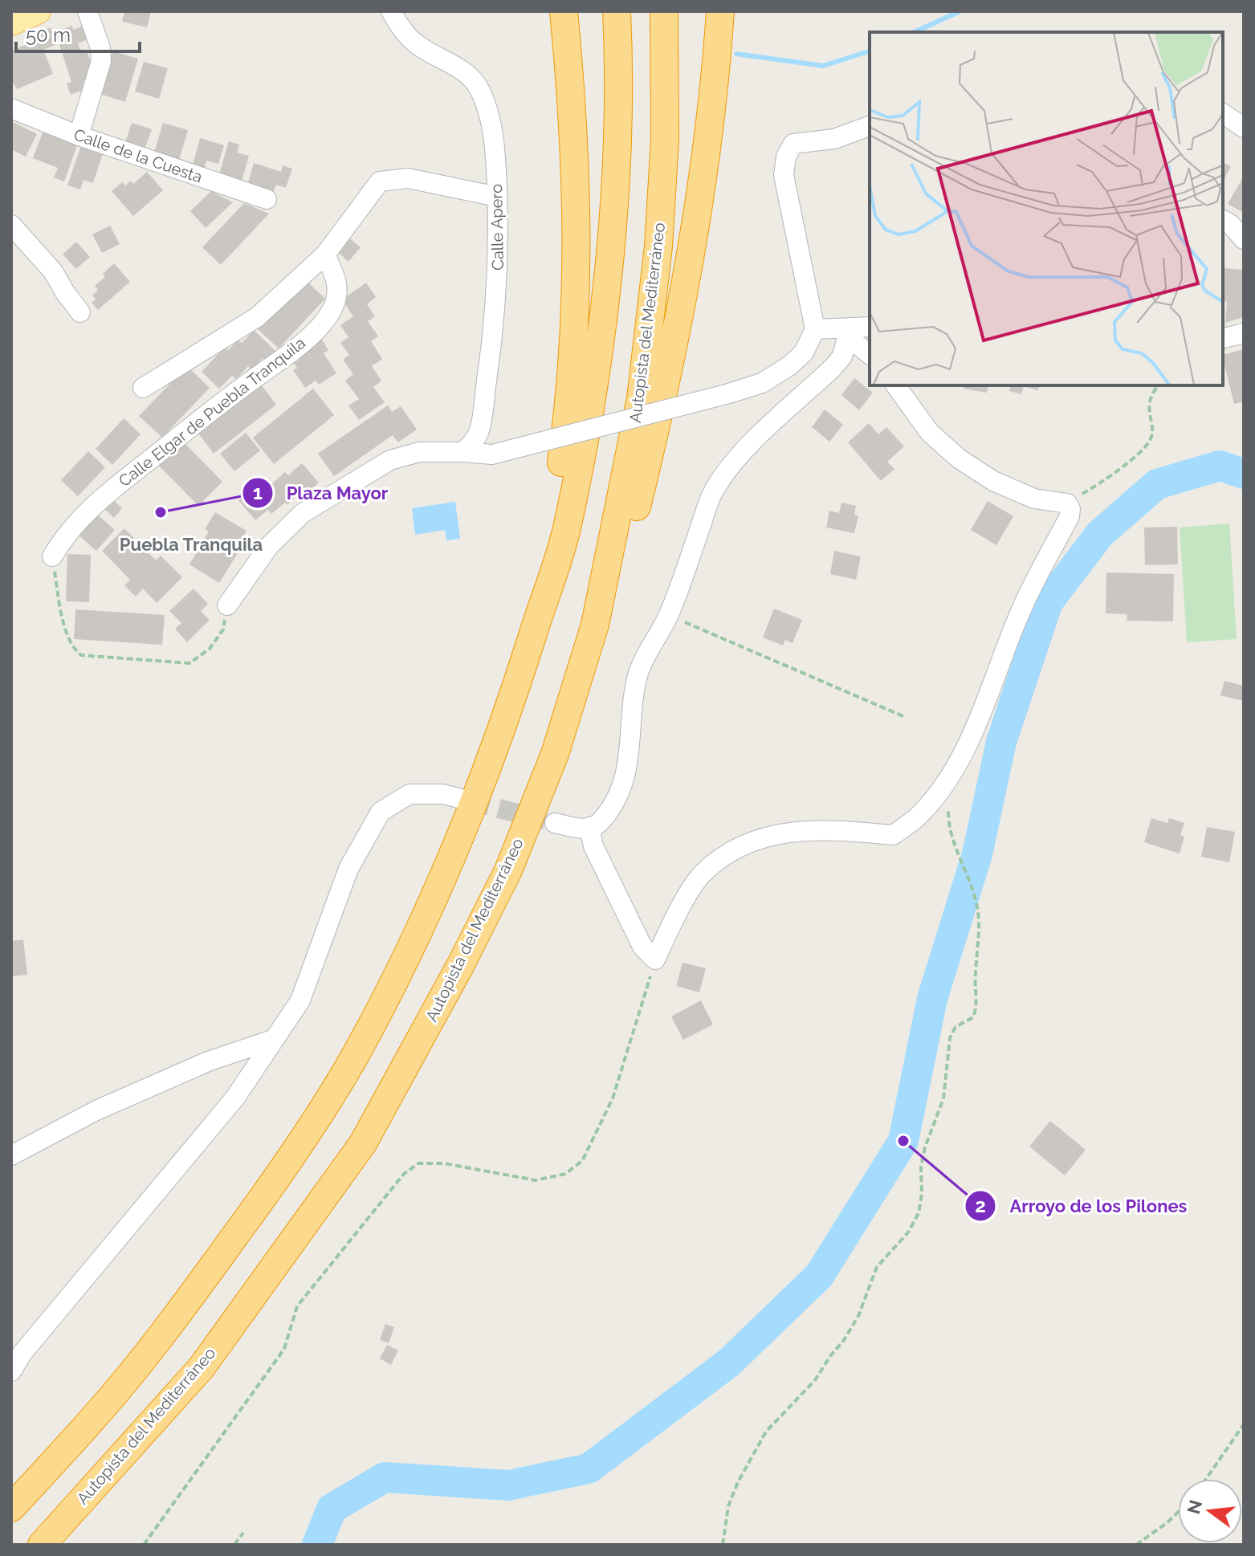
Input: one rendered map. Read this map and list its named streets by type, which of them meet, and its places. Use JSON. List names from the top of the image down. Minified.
{"streets":{"highway":["Autopista del Mediterráneo"],"street":["Calle de la Cuesta","Calle Apero","Calle Elgar de Puebla Tranquila"]},"districts":["Puebla Tranquila"],"places":["Plaza Mayor","Arroyo de los Pilones"],"scale_bar":"50 m","north":"left"}
